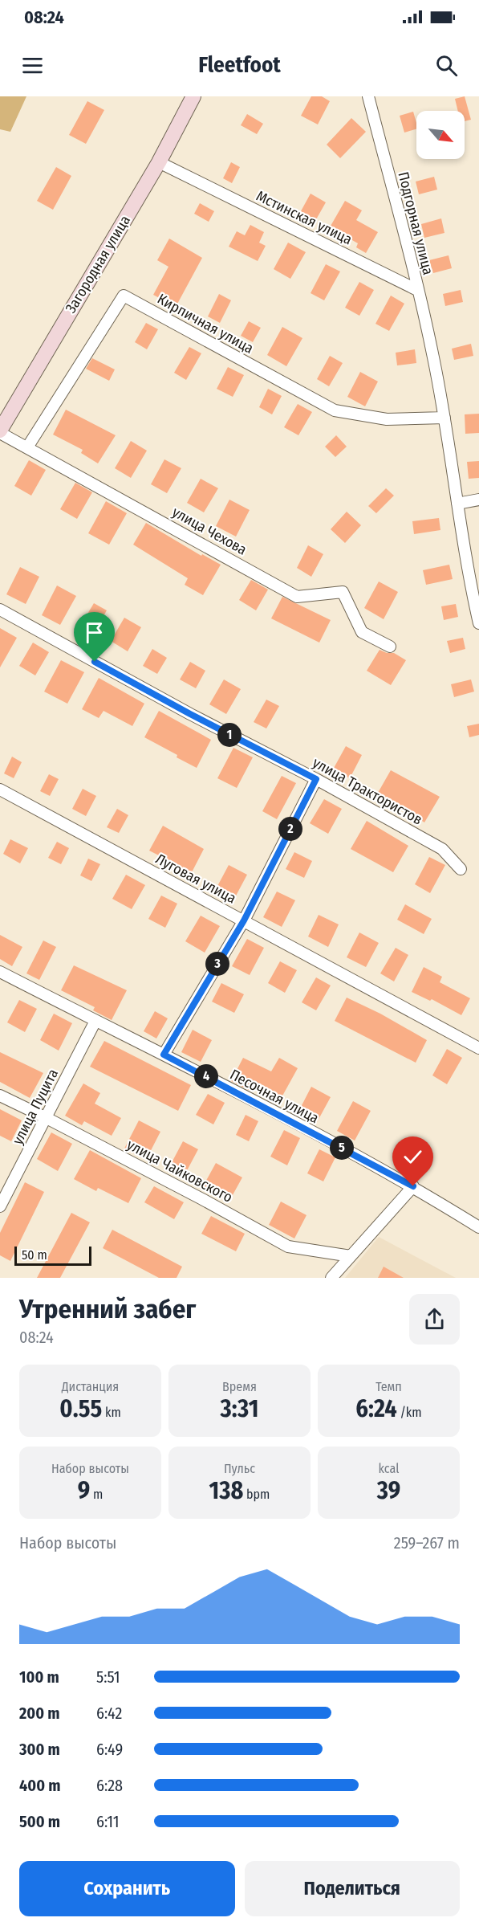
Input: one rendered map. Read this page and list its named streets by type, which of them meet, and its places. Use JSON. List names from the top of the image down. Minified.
{"streets":{"main road":["Загородная улица"],"street":["Мстинская улица","Подгорная улица","Кирпичная улица","улица Чехова","улица Трактористов","Луговая улица","Песочная улица","улица Пуцита","улица Чайковского"]},"crossings":[["Мстинская улица","Подгорная улица"],["Мстинская улица","Загородная улица"],["Подгорная улица","Кирпичная улица"],["Загородная улица","улица Чехова"],["Кирпичная улица","улица Чехова"],["Песочная улица","улица Пуцита"],["улица Пуцита","улица Чайковского"]],"scale_bar":"50 m","north":"bottom right","page":{"status":"08:24","header":"Fleetfoot","pins":["1","2","3","4","5"],"scale":"50 m","heading":["Утренний забег","08:24"],"stats":[["Дистанция","0.55 km"],["Время","3:31"],["Темп","6:24 /km"],["Набор высоты","9 m"],["Пульс","138 bpm"],["kcal","39"]],"chart":["Набор высоты","259–267 m"],"list":[{"name":"100 m","note":"5:51"},{"name":"200 m","note":"6:42"},{"name":"300 m","note":"6:49"},{"name":"400 m","note":"6:28"},{"name":"500 m","note":"6:11"}],"buttons":["Сохранить","Поделиться"]}}
